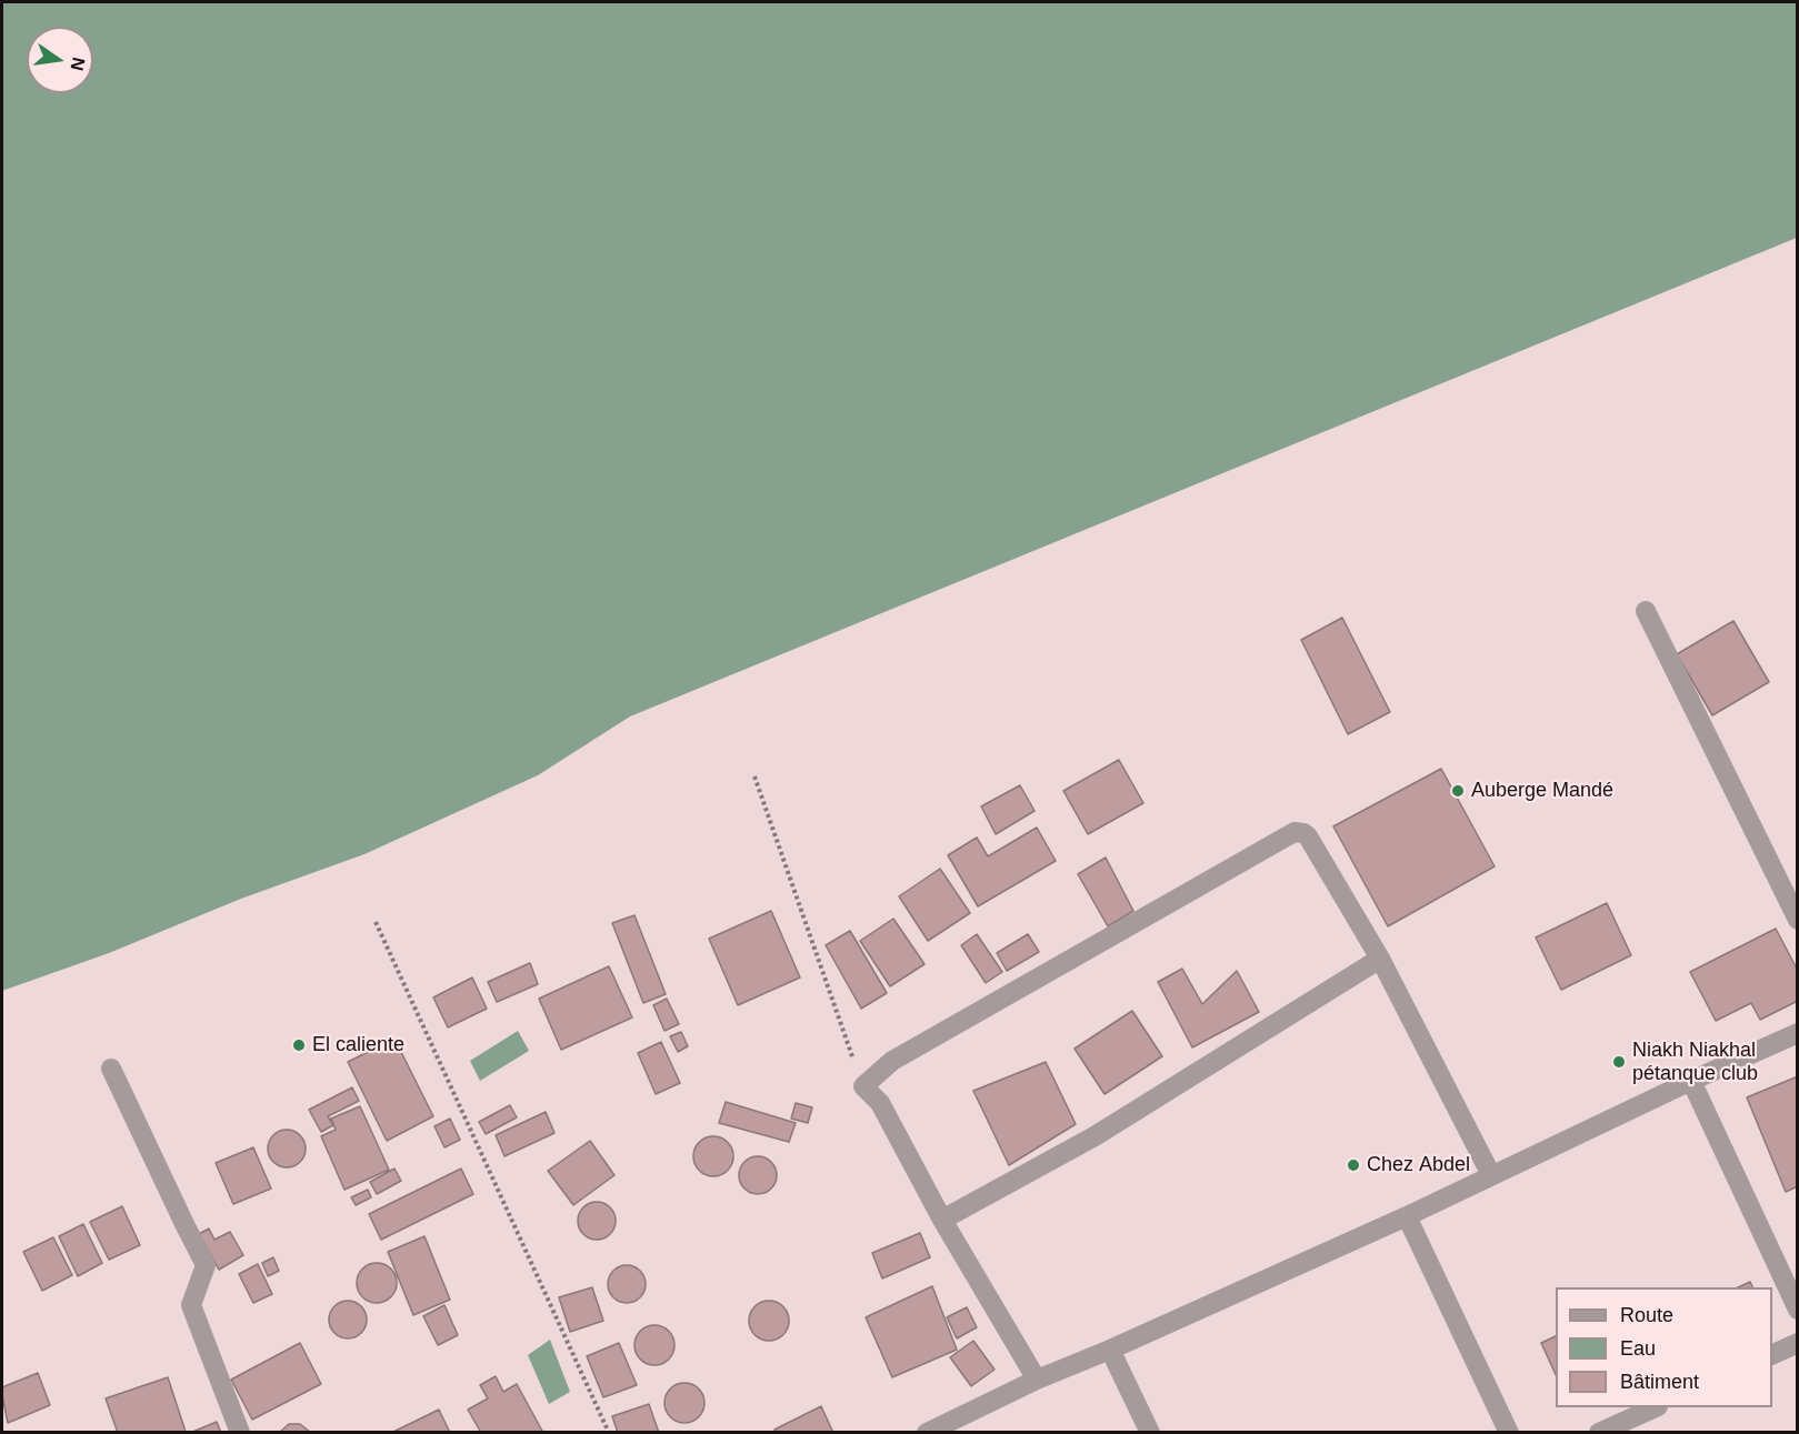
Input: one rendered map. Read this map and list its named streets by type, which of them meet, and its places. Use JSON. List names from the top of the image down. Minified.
{"places":["Auberge Mandé","El caliente","Niakh Niakhal pétanque club","Chez Abdel"],"legend":["Route","Eau","Bâtiment"],"north":"right"}
